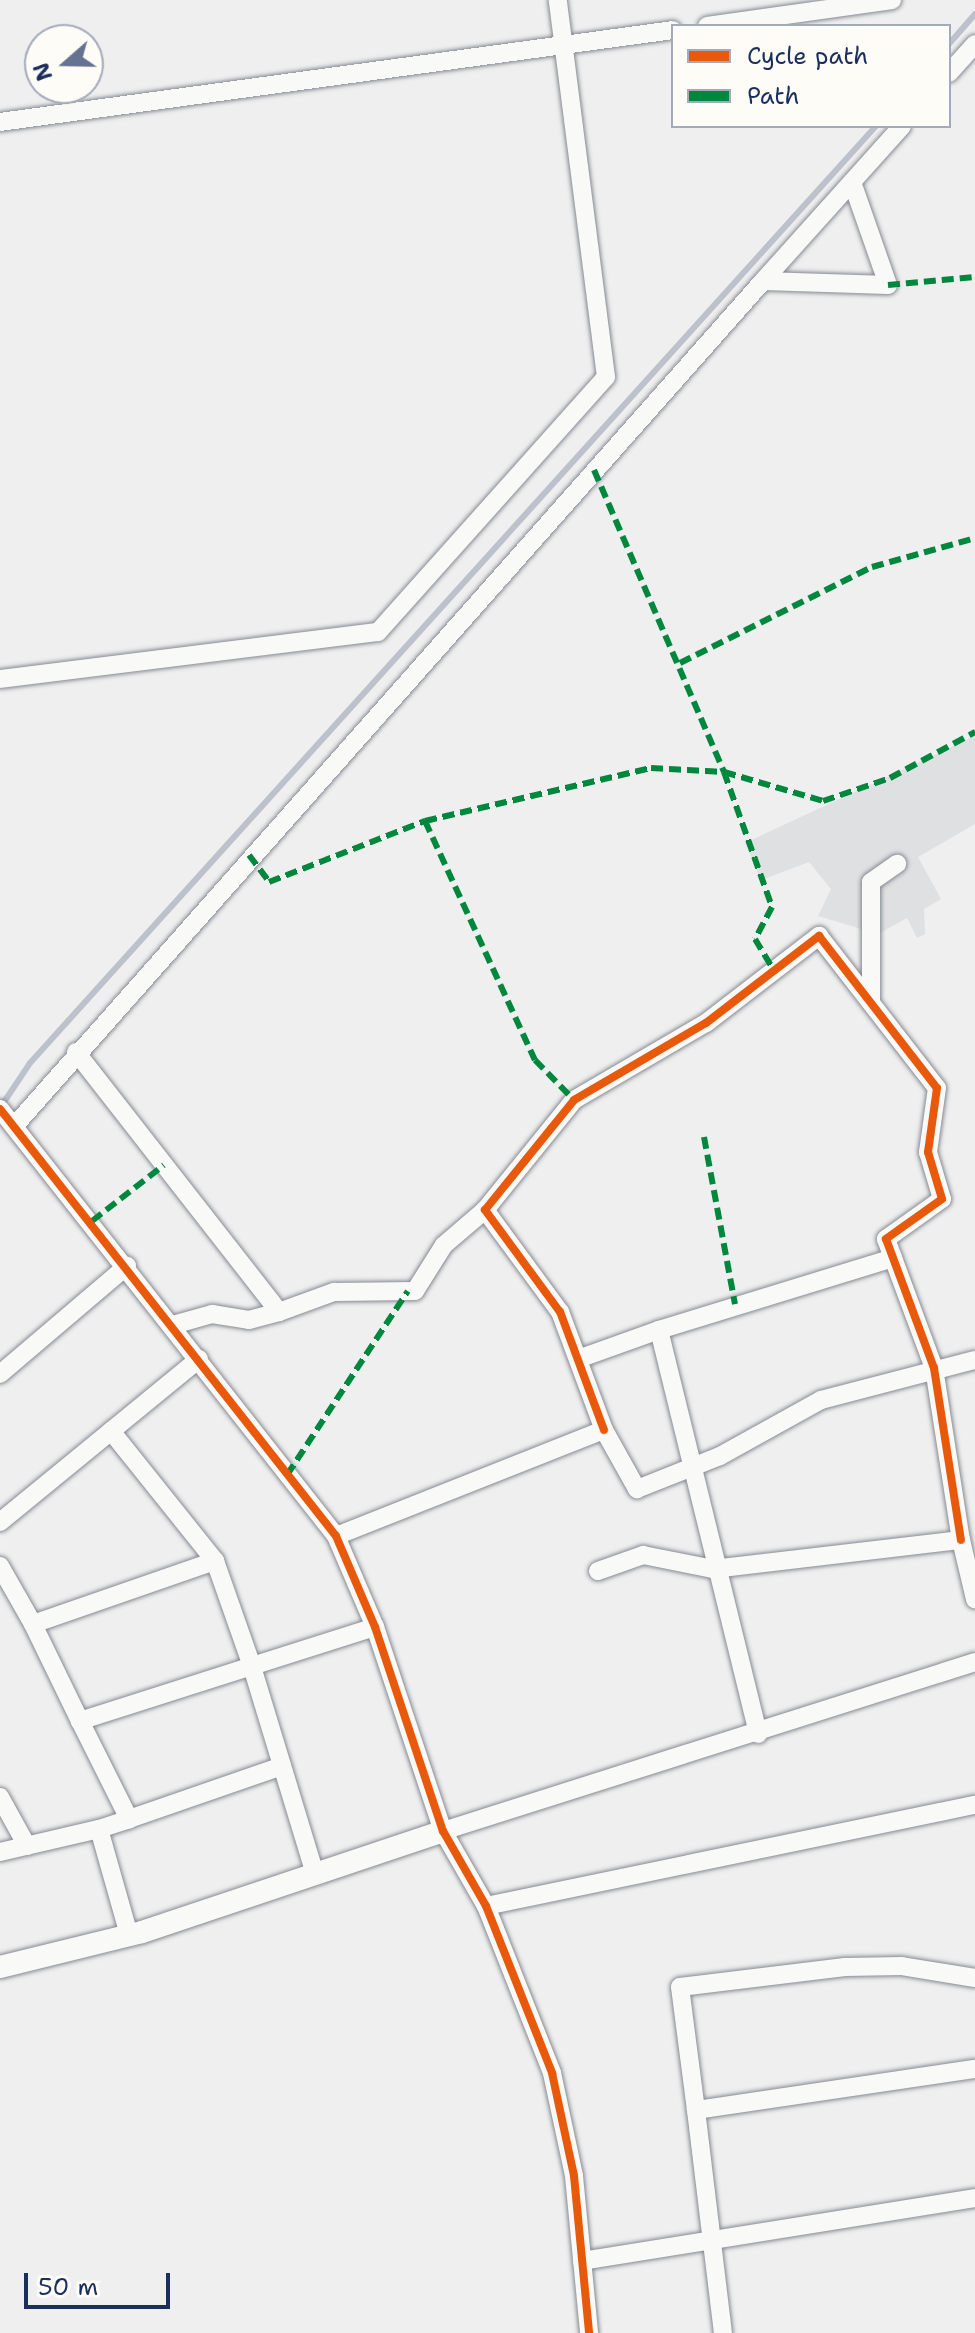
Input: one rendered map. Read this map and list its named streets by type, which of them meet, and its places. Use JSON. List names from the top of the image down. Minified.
{"legend":["Cycle path","Path"],"scale_bar":"50 m","north":"left"}
